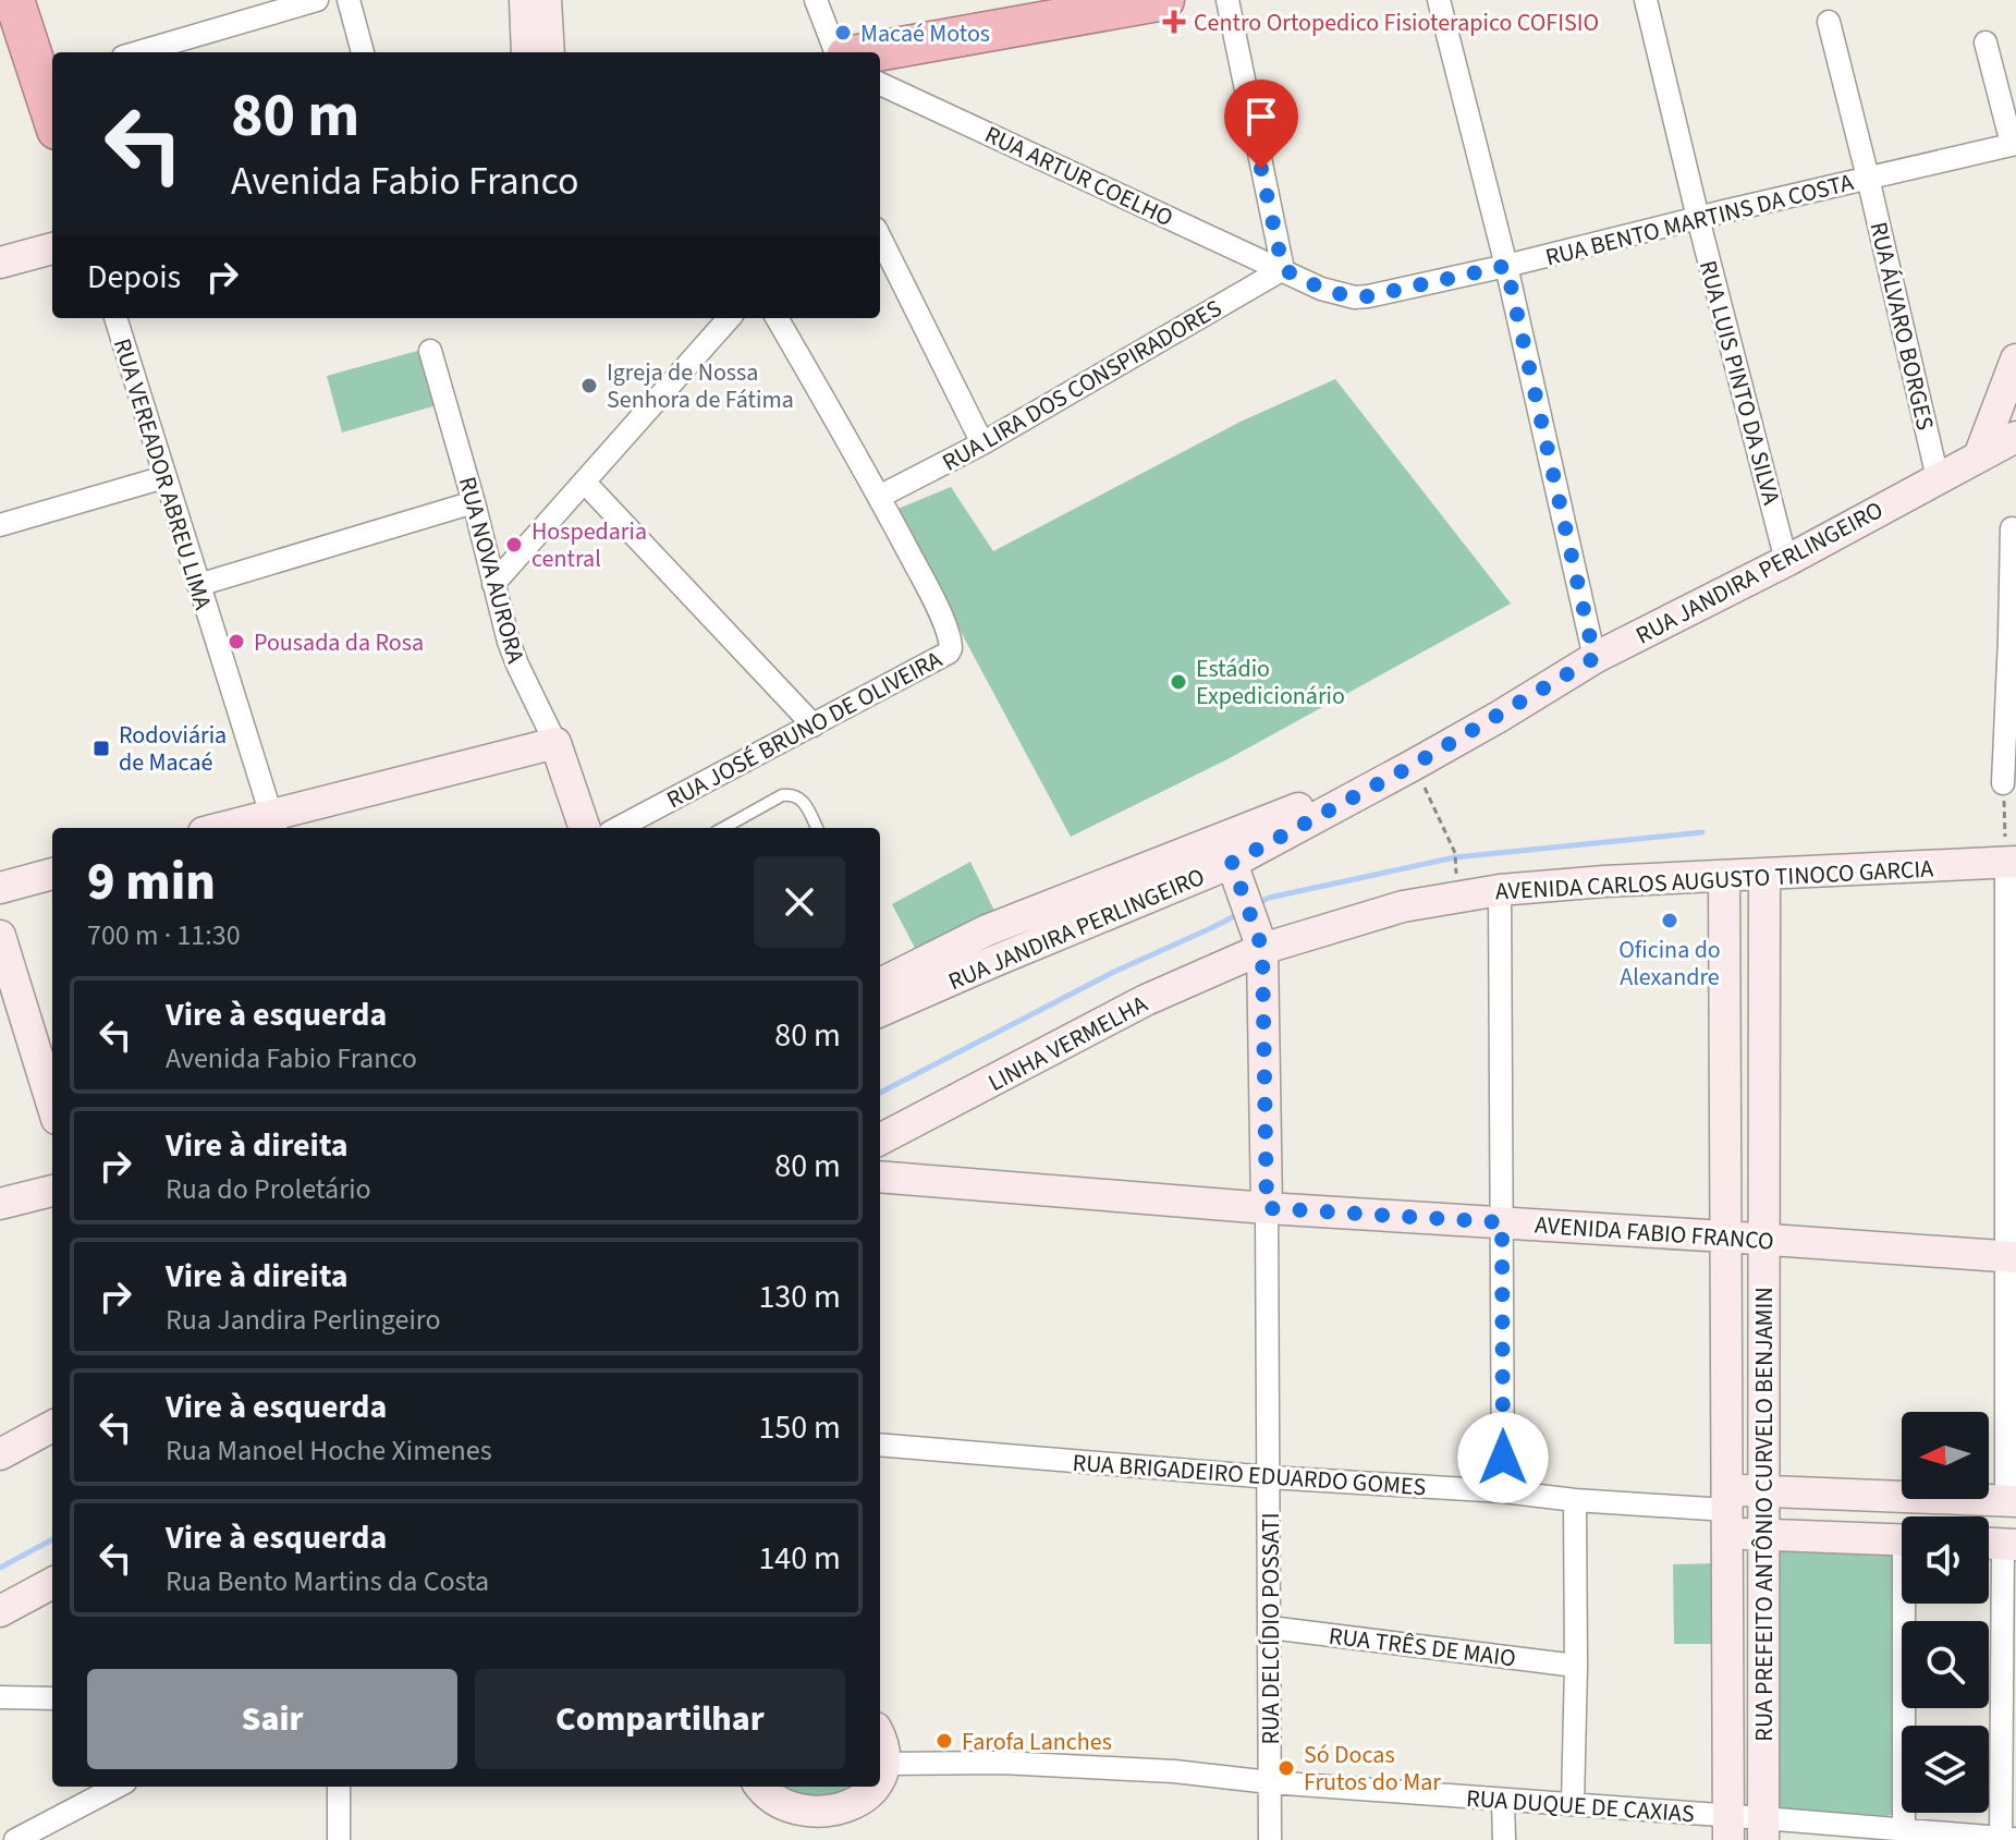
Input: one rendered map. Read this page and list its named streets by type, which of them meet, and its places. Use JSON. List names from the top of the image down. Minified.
{"streets":{"main road":["RUA NOVA AURORA","RUA JANDIRA PERLINGEIRO","AVENIDA CARLOS AUGUSTO TINOCO GARCIA","LINHA VERMELHA","AVENIDA FABIO FRANCO","RUA PREFEITO ANTÔNIO CURVELO BENJAMIN"],"street":["RUA ARTUR COELHO","RUA BENTO MARTINS DA COSTA","RUA ÁLVARO BORGES","RUA LUIS PINTO DA SILVA","RUA LIRA DOS CONSPIRADORES","RUA VEREADOR ABREU LIMA","RUA JOSÉ BRUNO DE OLIVEIRA","RUA BRIGADEIRO EDUARDO GOMES","RUA DELCÍDIO POSSATI","RUA TRÊS DE MAIO","RUA DUQUE DE CAXIAS"]},"crossings":[["RUA ARTUR COELHO","RUA BENTO MARTINS DA COSTA"],["RUA ARTUR COELHO","RUA LIRA DOS CONSPIRADORES"],["RUA BENTO MARTINS DA COSTA","RUA ÁLVARO BORGES"],["RUA BENTO MARTINS DA COSTA","RUA LUIS PINTO DA SILVA"],["RUA BENTO MARTINS DA COSTA","RUA LIRA DOS CONSPIRADORES"],["RUA ÁLVARO BORGES","RUA JANDIRA PERLINGEIRO"],["RUA LUIS PINTO DA SILVA","RUA JANDIRA PERLINGEIRO"],["RUA LIRA DOS CONSPIRADORES","RUA JOSÉ BRUNO DE OLIVEIRA"],["AVENIDA CARLOS AUGUSTO TINOCO GARCIA","LINHA VERMELHA"],["AVENIDA CARLOS AUGUSTO TINOCO GARCIA","RUA PREFEITO ANTÔNIO CURVELO BENJAMIN"],["AVENIDA FABIO FRANCO","RUA PREFEITO ANTÔNIO CURVELO BENJAMIN"],["AVENIDA FABIO FRANCO","RUA DELCÍDIO POSSATI"],["RUA BRIGADEIRO EDUARDO GOMES","RUA PREFEITO ANTÔNIO CURVELO BENJAMIN"],["RUA BRIGADEIRO EDUARDO GOMES","RUA DELCÍDIO POSSATI"],["RUA PREFEITO ANTÔNIO CURVELO BENJAMIN","RUA DUQUE DE CAXIAS"],["RUA DELCÍDIO POSSATI","RUA TRÊS DE MAIO"],["RUA DELCÍDIO POSSATI","RUA DUQUE DE CAXIAS"]],"places":{"health":["Centro Ortopedico Fisioterapico COFISIO"],"other":["Macaé Motos","Igreja de Nossa Senhora de Fátima","Hospedaria central","Pousada da Rosa","Estádio Expedicionário","Oficina do Alexandre","Farofa Lanches","Só Docas Frutos do Mar"],"transit":["Rodoviária de Macaé"]},"north":"left","page":{"turn":["80 m","Avenida Fabio Franco"],"then":"Depois","heading":["9 min","700 m · 11:30"],"list":[{"name":"Vire à esquerda","note":"Avenida Fabio Franco","value":"80 m"},{"name":"Vire à direita","note":"Rua do Proletário","value":"80 m"},{"name":"Vire à direita","note":"Rua Jandira Perlingeiro","value":"130 m"},{"name":"Vire à esquerda","note":"Rua Manoel Hoche Ximenes","value":"150 m"},{"name":"Vire à esquerda","note":"Rua Bento Martins da Costa","value":"140 m"}],"buttons":["Sair","Compartilhar"]}}
